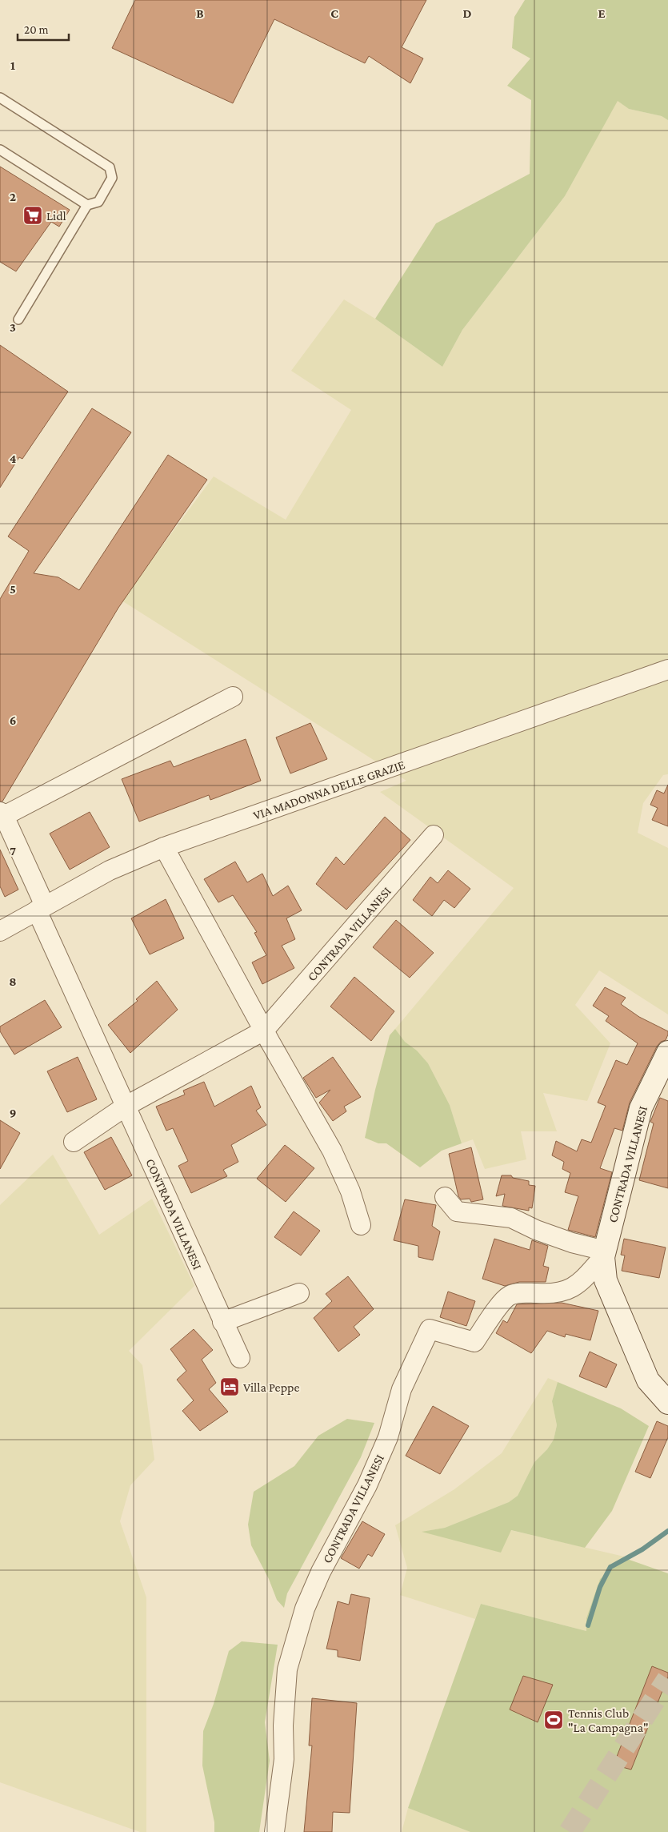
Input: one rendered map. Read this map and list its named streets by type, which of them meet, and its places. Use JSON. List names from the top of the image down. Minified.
{"streets":{"street":["VIA MADONNA DELLE GRAZIE","CONTRADA VILLANESI"]},"crossings":[["VIA MADONNA DELLE GRAZIE","CONTRADA VILLANESI"]],"places":{"supermarket":["Lidl"],"hotel":["Villa Peppe"],"sports":["Tennis Club \"La Campagna\""]},"scale_bar":"20 m","grid":{"columns":["B","C","D","E"],"rows":["1","2","3","4","5","6","7","8","9"]}}
